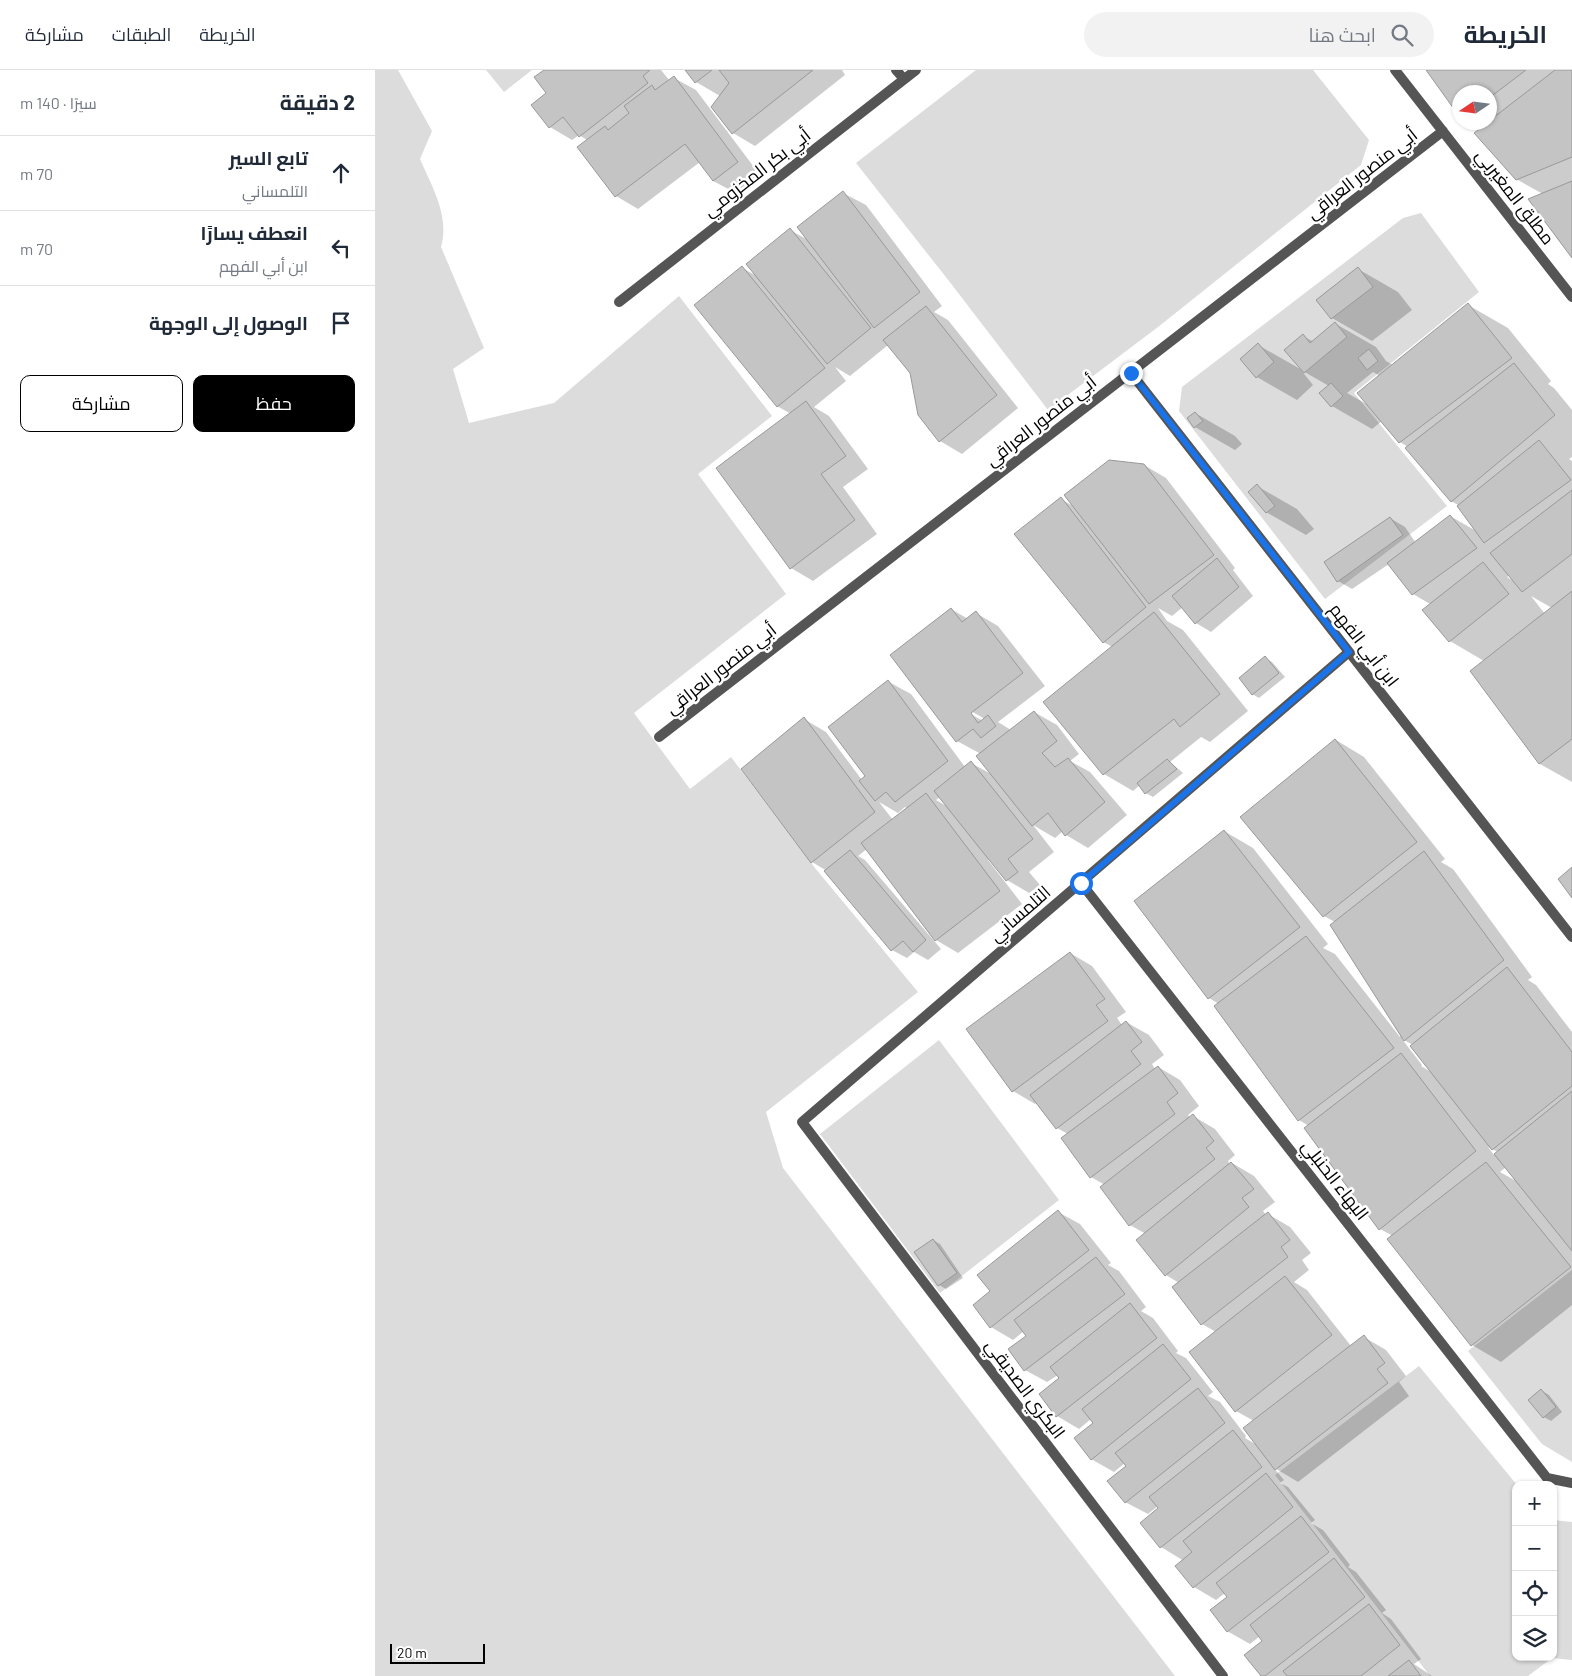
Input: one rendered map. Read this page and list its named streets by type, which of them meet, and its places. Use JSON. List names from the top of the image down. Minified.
{"streets":{"street":["أبي بكر المخزومي","أبي منصور العراقي","مطلق المغيربي","ابن أبي الفهم","التلمساني","البهاء الحنبلي","البكري الصديقي"]},"crossings":[["أبي منصور العراقي","مطلق المغيربي"],["أبي منصور العراقي","ابن أبي الفهم"],["ابن أبي الفهم","التلمساني"],["التلمساني","البهاء الحنبلي"],["التلمساني","البكري الصديقي"]],"scale_bar":"20 m","north":"left","page":{"header":"الخريطة","search":"ابحث هنا","nav":["الخريطة","الطبقات","مشاركة"],"heading":["2 دقيقة","سيرًا · 140 m"],"list":[["تابع السير","التلمساني","70 m"],["انعطف يسارًا","ابن أبي الفهم","70 m"],"الوصول إلى الوجهة"],"buttons":["حفظ","مشاركة"],"map_buttons":["+","−"],"scale":"20 m"}}
